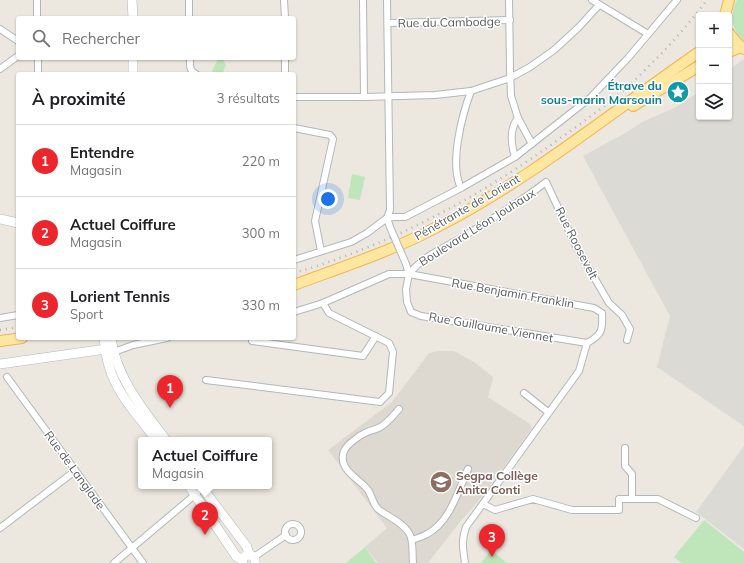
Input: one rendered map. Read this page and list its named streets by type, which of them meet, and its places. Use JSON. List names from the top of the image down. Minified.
{"streets":{"main road":["Pénétrante de Lorient"],"street":["Rue du Cambodge","Boulevard Léon Jouhaux","Rue Roosevelt","Rue Benjamin Franklin","Rue Guillaume Viennet","Rue de Langlade"]},"crossings":[["Boulevard Léon Jouhaux","Rue Roosevelt"],["Boulevard Léon Jouhaux","Rue Benjamin Franklin"],["Boulevard Léon Jouhaux","Rue Guillaume Viennet"],["Rue Benjamin Franklin","Rue Guillaume Viennet"]],"places":{"place":["Étrave du sous-marin Marsouin"],"school or university":["Segpa Collège Anita Conti"]},"page":{"map_buttons":["+","−"],"search":"Rechercher","heading":["À proximité","3 résultats"],"list":[{"mark":"1","name":"Entendre","note":"Magasin","value":"220 m"},{"mark":"2","name":"Actuel Coiffure","note":"Magasin","value":"300 m"},{"mark":"3","name":"Lorient Tennis","note":"Sport","value":"330 m"}],"pins":["1","2","3"],"popup":["Actuel Coiffure","Magasin"]}}
